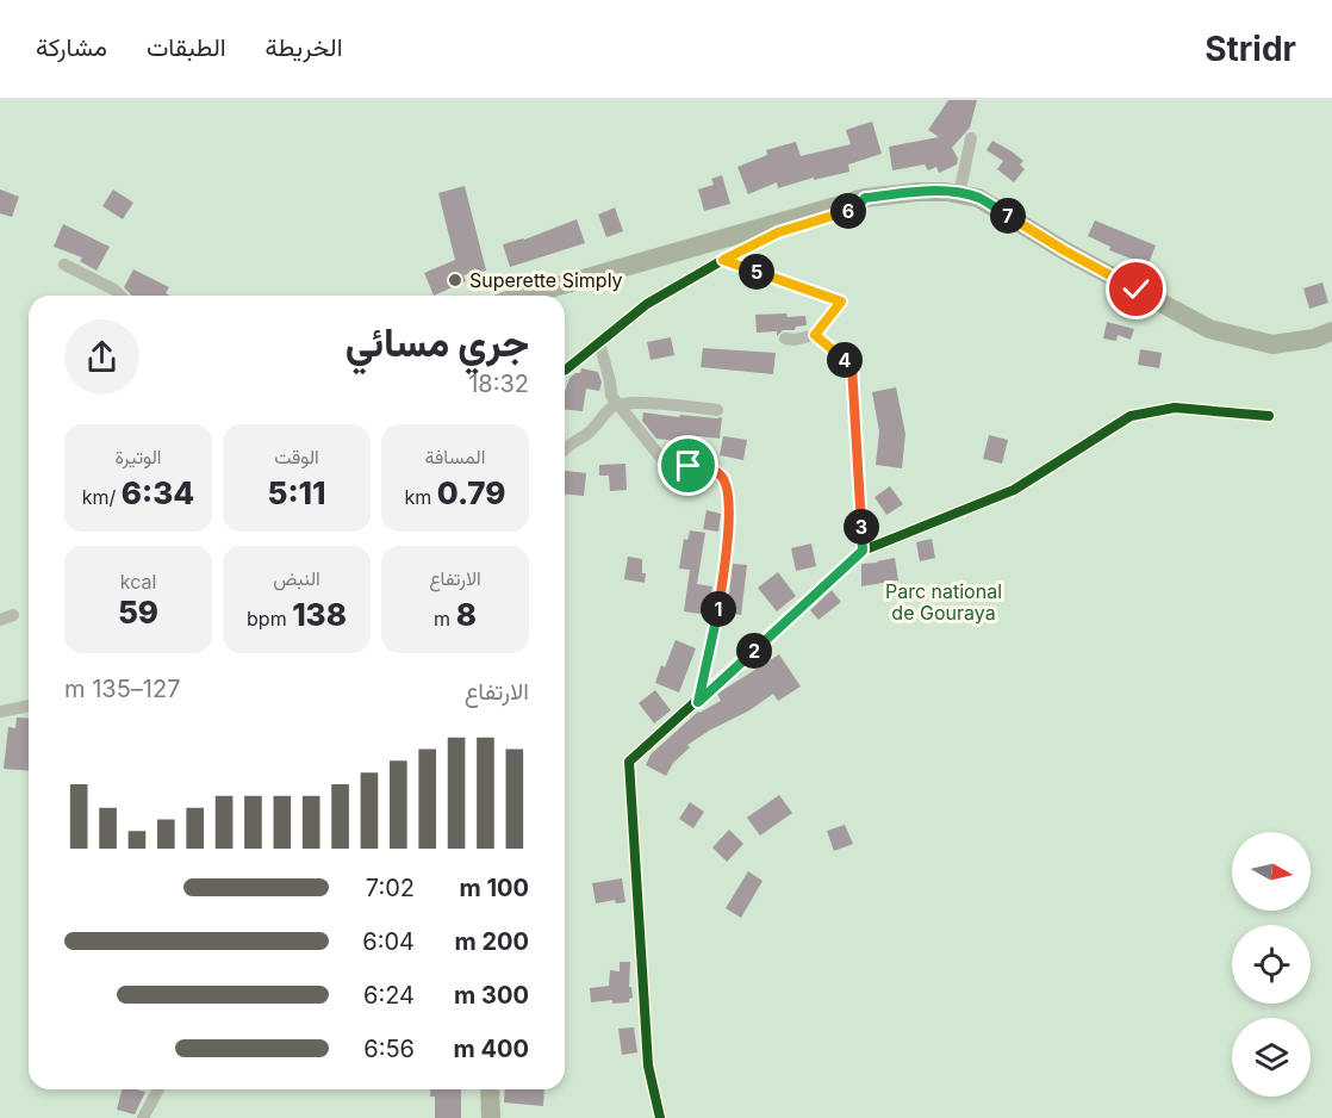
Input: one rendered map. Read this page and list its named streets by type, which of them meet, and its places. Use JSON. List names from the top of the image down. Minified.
{"parks":["Parc national de Gouraya"],"places":["Superette Simply"],"north":"right","page":{"header":"Stridr","nav":["الخريطة","الطبقات","مشاركة"],"pins":["6","7","5","4","3","1","2"],"heading":["جري مسائي","18:32"],"stats":[["المسافة","0.79 km"],["الوقت","5:11"],["الوتيرة","6:34 /km"],["الارتفاع","8 m"],["النبض","138 bpm"],["kcal","59"]],"chart":["الارتفاع","127–135 m"],"list":[{"name":"100 m","note":"7:02"},{"name":"200 m","note":"6:04"},{"name":"300 m","note":"6:24"},{"name":"400 m","note":"6:56"}]}}
